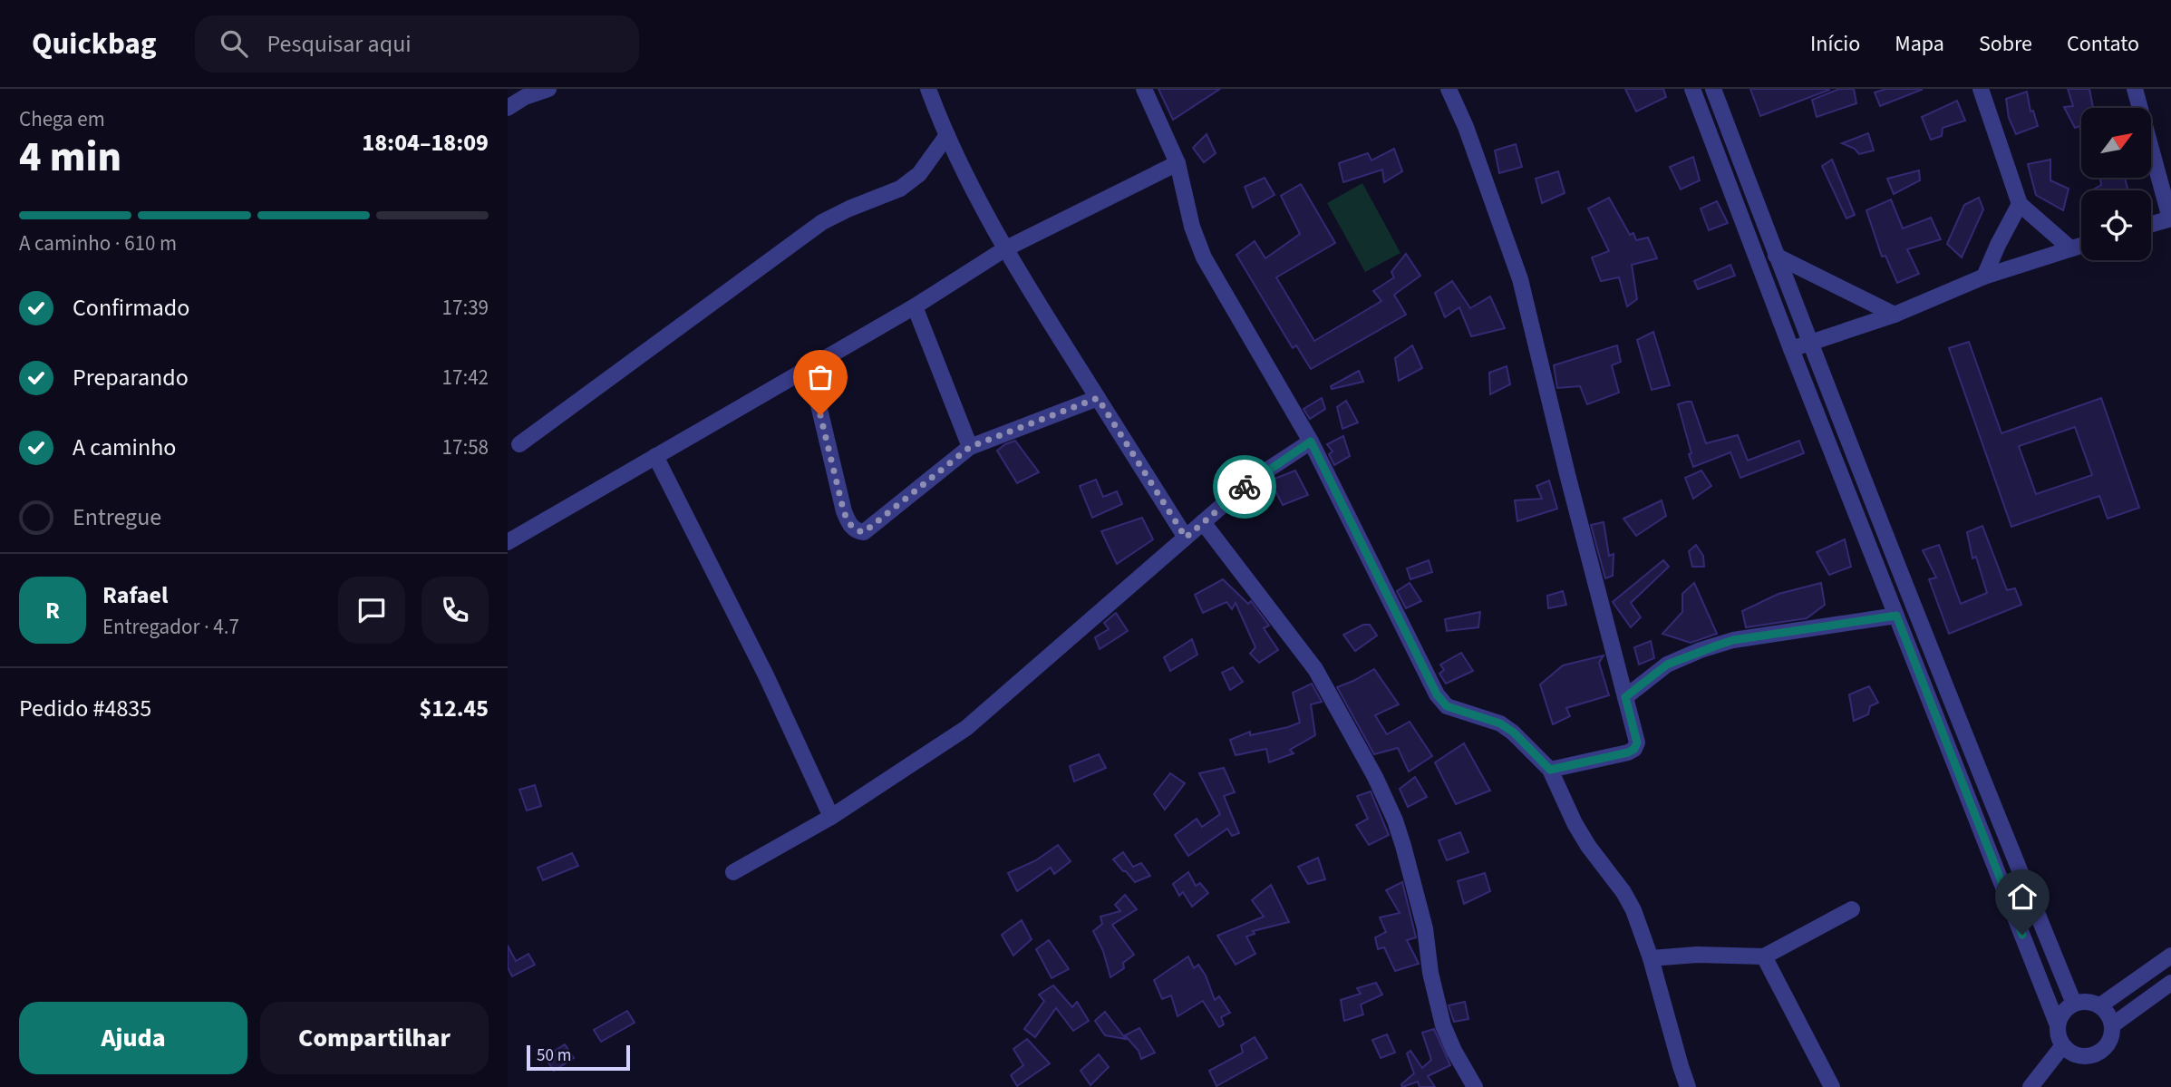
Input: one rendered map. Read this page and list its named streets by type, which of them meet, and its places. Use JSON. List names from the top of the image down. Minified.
{"scale_bar":"50 m","north":"top right","page":{"header":"Quickbag","search":"Pesquisar aqui","nav":["Início","Mapa","Sobre","Contato"],"heading":["4 min","Chega em","18:04–18:09"],"panel":["Rafael","Entregador · 4.7","Pedido #4835","$12.45"],"bar":"A caminho · 610 m","list":[["Confirmado","17:39"],["Preparando","17:42"],["A caminho","17:58"],"Entregue"],"round":"R","buttons":["Ajuda","Compartilhar"],"scale":"50 m"}}
